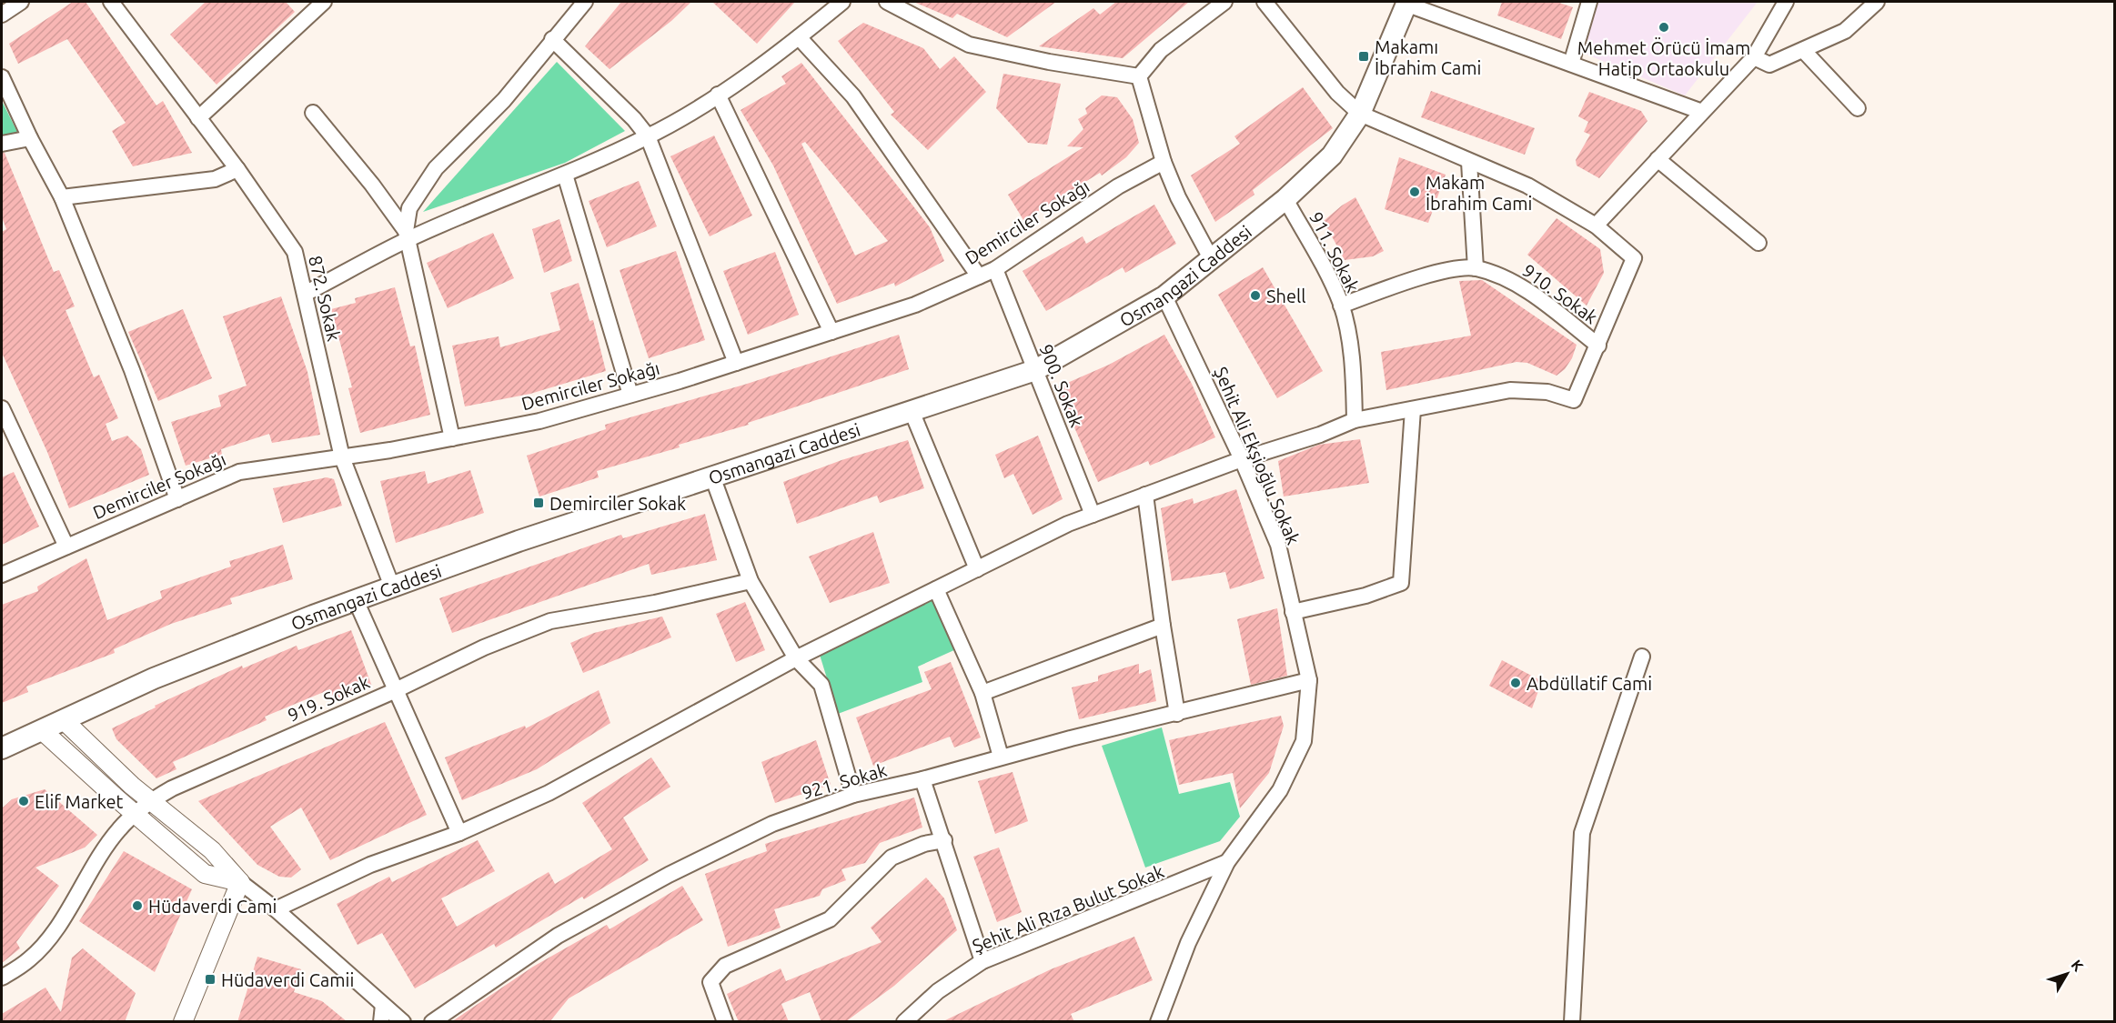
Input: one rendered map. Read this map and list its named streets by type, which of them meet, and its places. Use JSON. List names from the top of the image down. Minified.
{"streets":{"main road":["Osmangazi Caddesi"],"street":["Demirciler Sokağı","911. Sokak","910. Sokak","872. Sokak","900. Sokak","Şehit Ali Ekşioğlu Sokak","919. Sokak","921. Sokak","Şehit Ali Rıza Bulut Sokak"]},"crossings":[["Demirciler Sokağı","872. Sokak"],["Demirciler Sokağı","900. Sokak"],["911. Sokak","Osmangazi Caddesi"],["911. Sokak","910. Sokak"],["Osmangazi Caddesi","872. Sokak"],["Osmangazi Caddesi","900. Sokak"],["Osmangazi Caddesi","Şehit Ali Ekşioğlu Sokak"],["Şehit Ali Ekşioğlu Sokak","921. Sokak"],["Şehit Ali Ekşioğlu Sokak","Şehit Ali Rıza Bulut Sokak"]],"places":{"other":["Mehmet Örücü İmam Hatip Ortaokulu","Makam İbrahim Cami","Shell","Abdüllatif Cami","Elif Market","Hüdaverdi Cami"],"transit":["Makamı İbrahim Cami","Demirciler Sokak","Hüdaverdi Camii"]},"north":"top right"}
